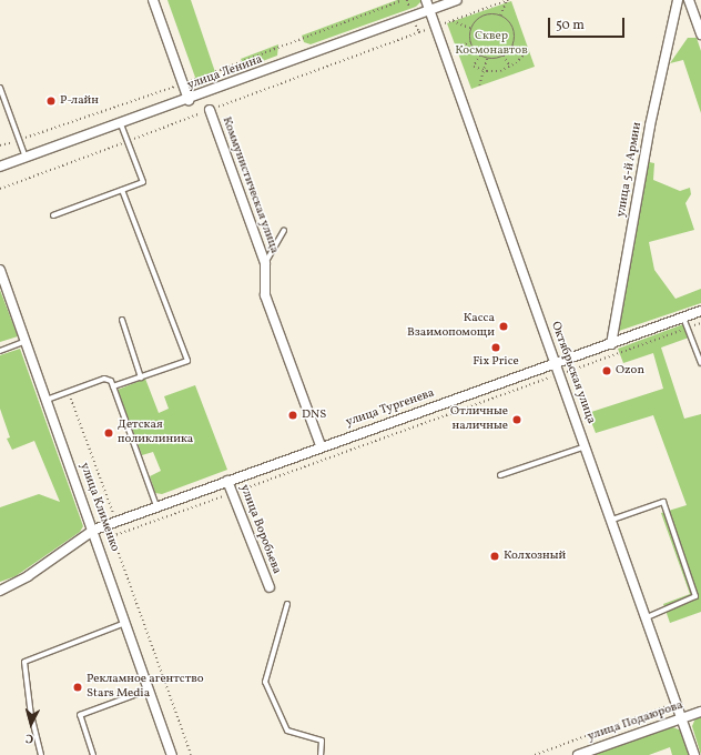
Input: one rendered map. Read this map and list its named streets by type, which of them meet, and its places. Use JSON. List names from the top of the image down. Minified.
{"streets":{"street":["улица Ленина","улица 5-й Армии","Коммунистическая улица","Октябрьская улица","улица Тургенева","улица Клименко","улица Воробьева","улица Подаюрова"]},"crossings":[["улица Ленина","Октябрьская улица"],["улица 5-й Армии","улица Тургенева"],["Коммунистическая улица","улица Тургенева"],["Октябрьская улица","улица Тургенева"],["Октябрьская улица","улица Подаюрова"],["улица Тургенева","улица Клименко"],["улица Тургенева","улица Воробьева"]],"parks":["Сквер Космонавтов"],"places":["Р-лайн","Касса Взаимопомощи","Fix Price","Ozon","DNS","Отличные наличные","Детская поликлиника","Колхозный","Рекламное агентство Stars Media"],"scale_bar":"50 m","north":"bottom"}
